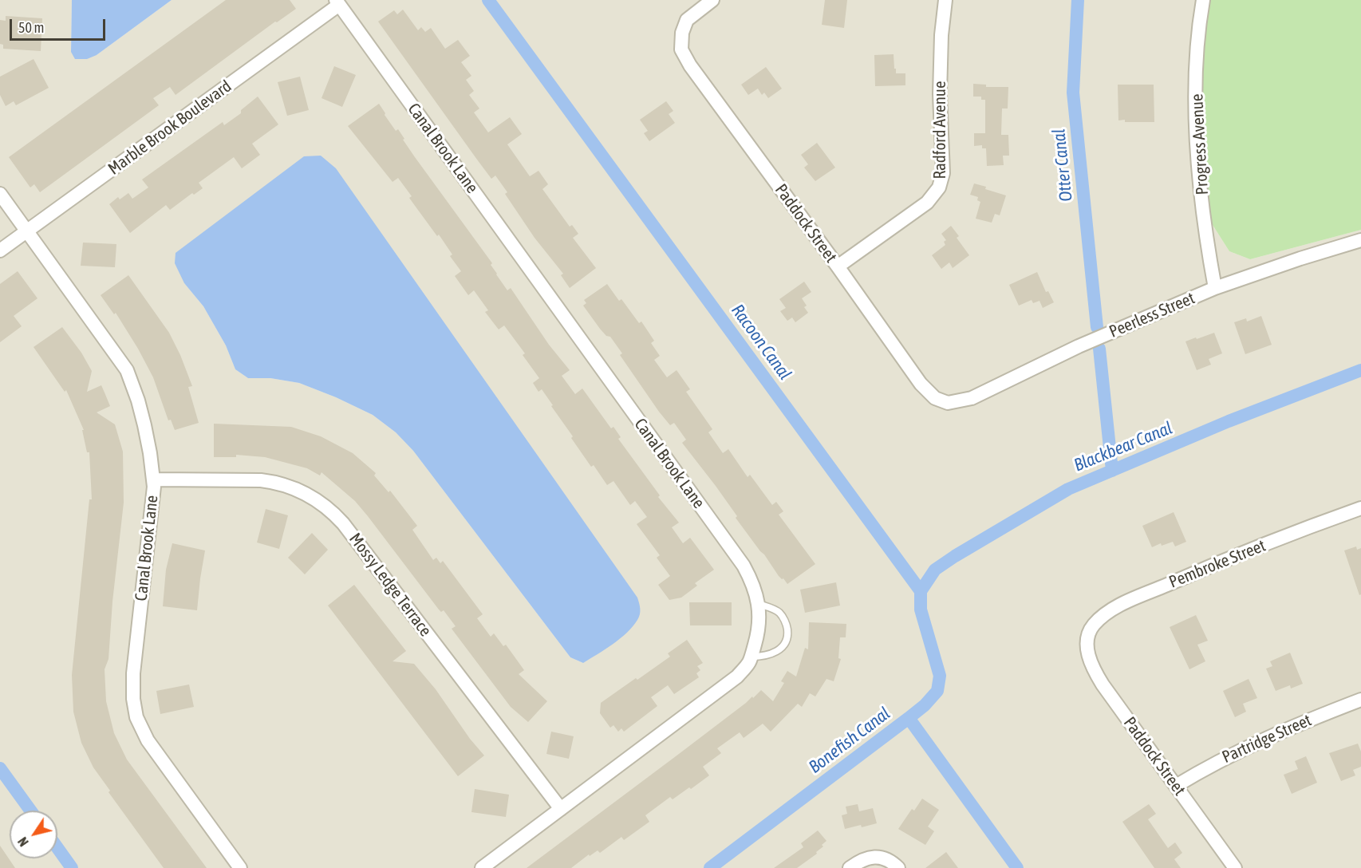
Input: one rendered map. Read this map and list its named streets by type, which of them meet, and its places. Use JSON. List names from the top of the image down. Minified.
{"streets":{"street":["Marble Brook Boulevard","Radford Avenue","Progress Avenue","Canal Brook Lane","Paddock Street","Peerless Street","Pembroke Street","Mossy Ledge Terrace","Partridge Street"]},"crossings":[["Marble Brook Boulevard","Canal Brook Lane"],["Radford Avenue","Paddock Street"],["Progress Avenue","Peerless Street"],["Canal Brook Lane","Mossy Ledge Terrace"],["Paddock Street","Peerless Street"],["Paddock Street","Pembroke Street"],["Paddock Street","Partridge Street"]],"water":["Otter Canal","Racoon Canal","Blackbear Canal","Bonefish Canal"],"scale_bar":"50 m","north":"bottom left"}
